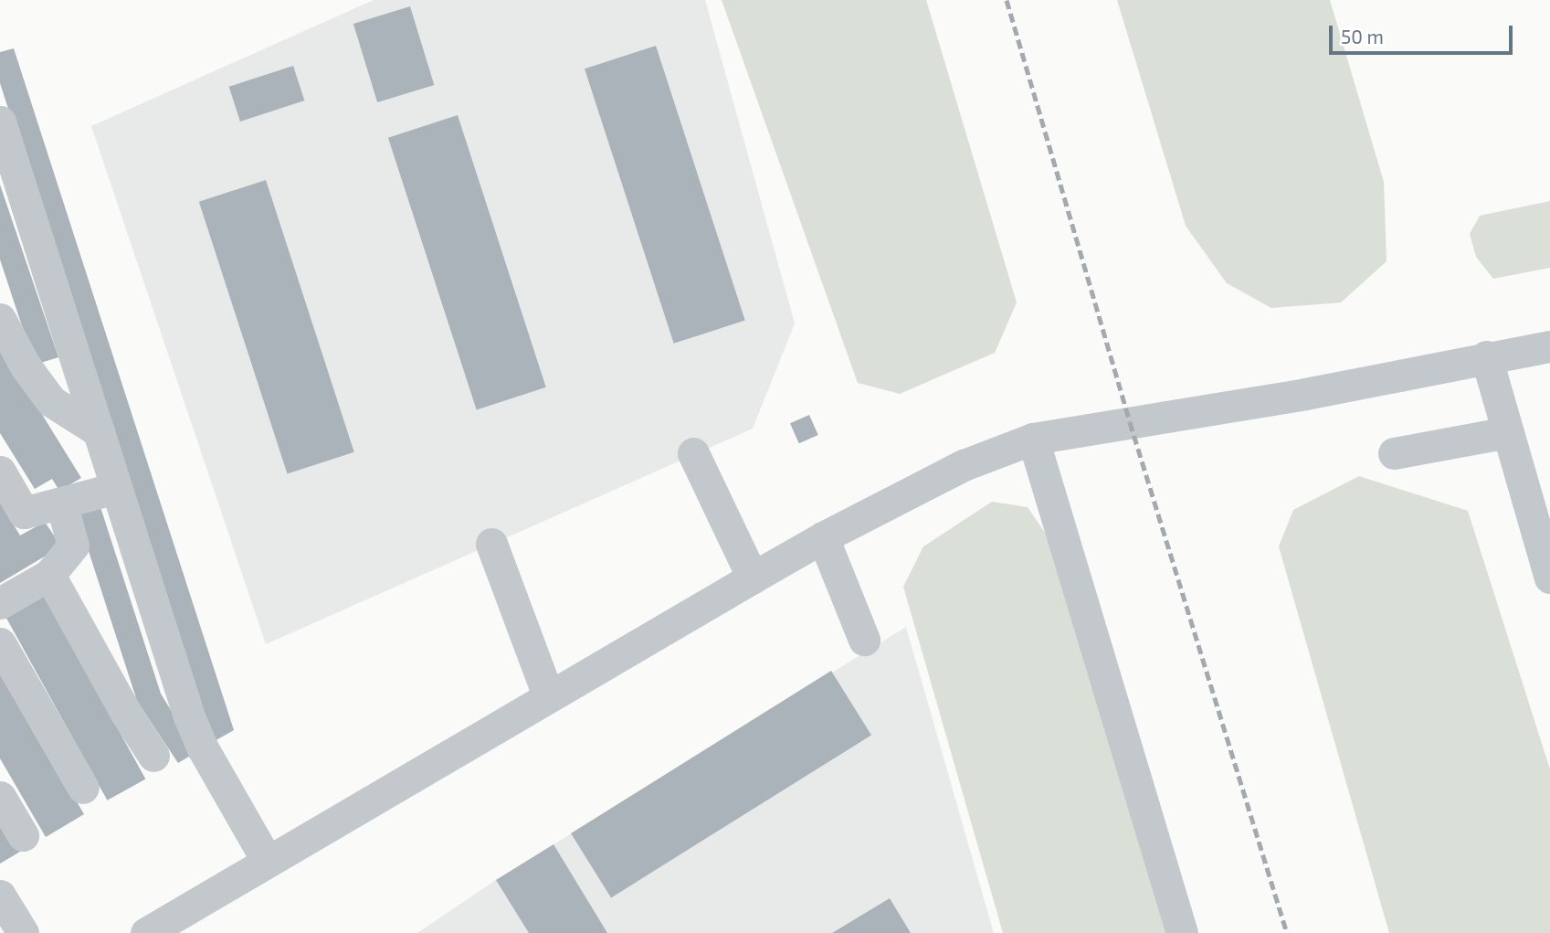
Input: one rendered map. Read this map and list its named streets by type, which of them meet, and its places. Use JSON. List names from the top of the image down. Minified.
{"scale_bar":"50 m"}
